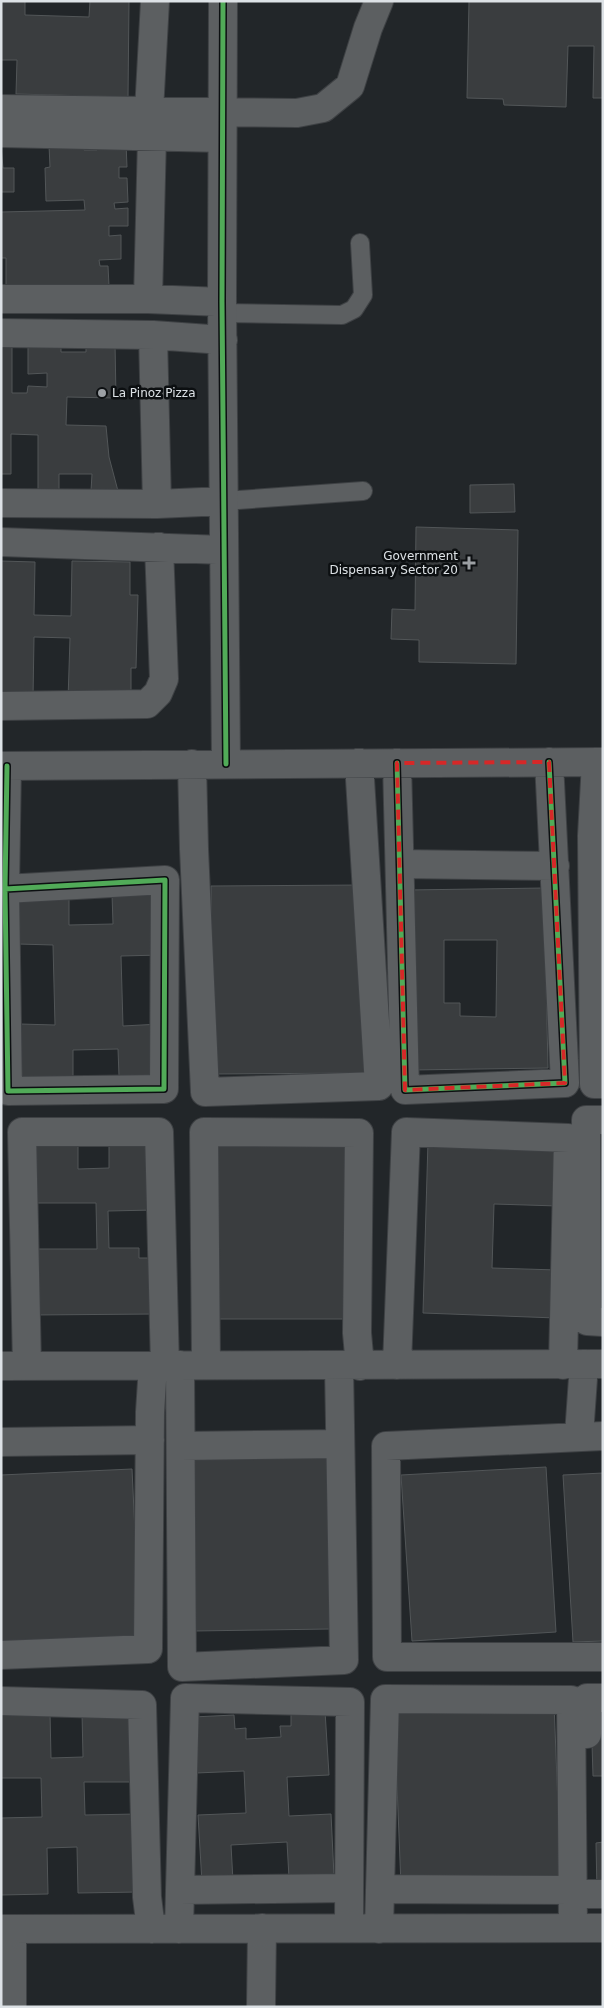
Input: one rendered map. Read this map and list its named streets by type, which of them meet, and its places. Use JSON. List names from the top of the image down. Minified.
{"places":{"other":["La Pinoz Pizza"],"health":["Government Dispensary Sector 20"]}}
